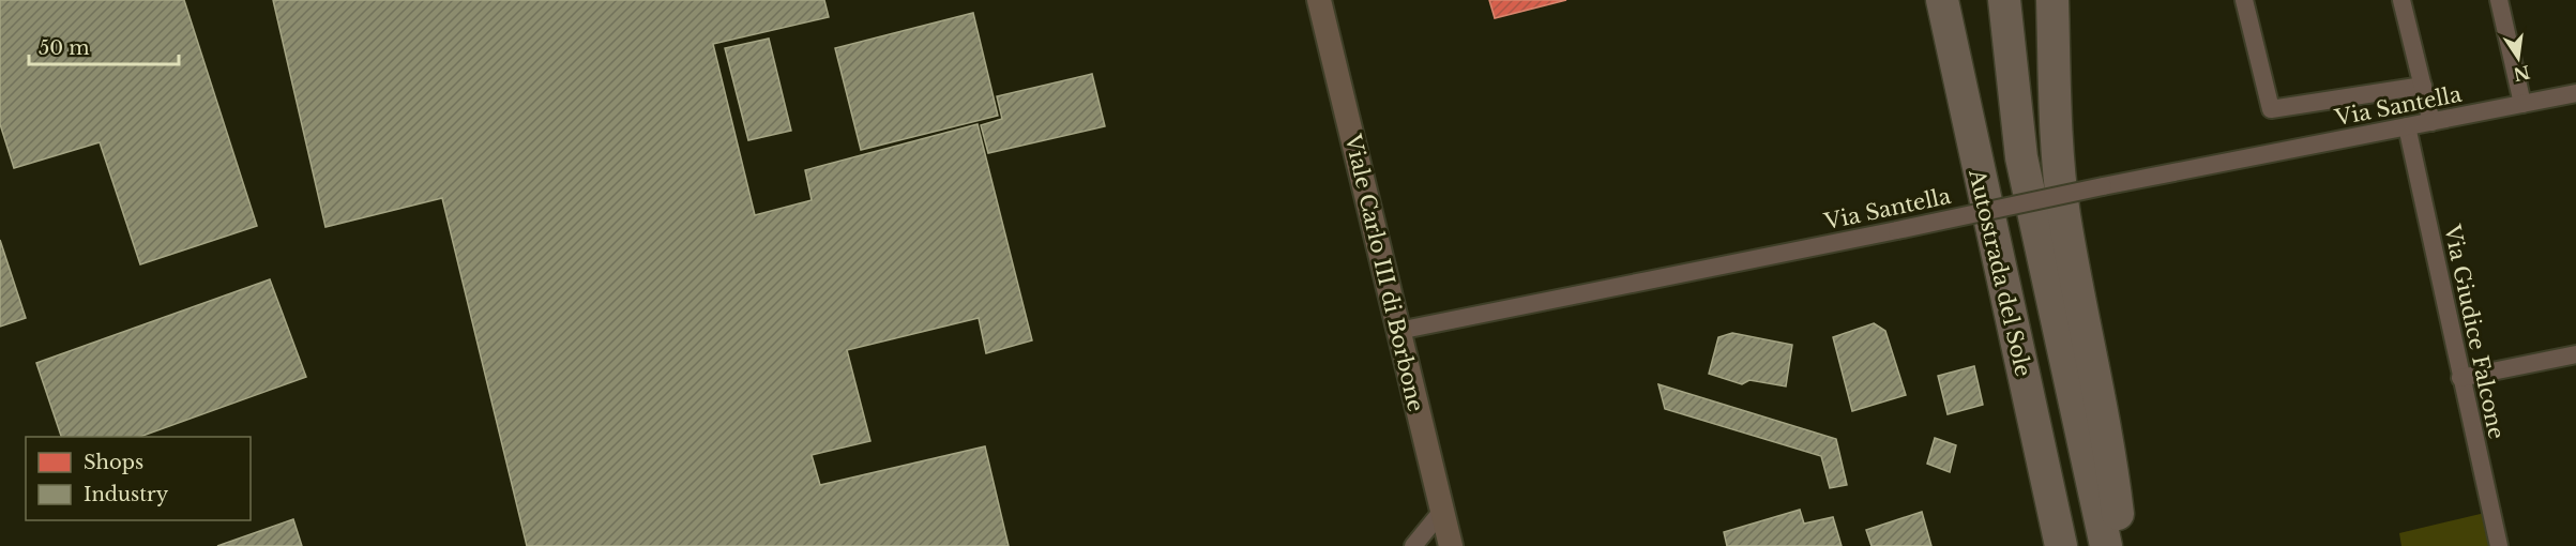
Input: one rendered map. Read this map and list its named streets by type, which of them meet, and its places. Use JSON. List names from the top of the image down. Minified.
{"streets":{"highway":["Autostrada del Sole"],"main road":["Viale Carlo III di Borbone"],"street":["Via Santella","Via Giudice Falcone"]},"crossings":[["Via Santella","Viale Carlo III di Borbone"],["Via Santella","Via Giudice Falcone"]],"legend":["Shops","Industry"],"scale_bar":"50 m","north":"bottom"}
